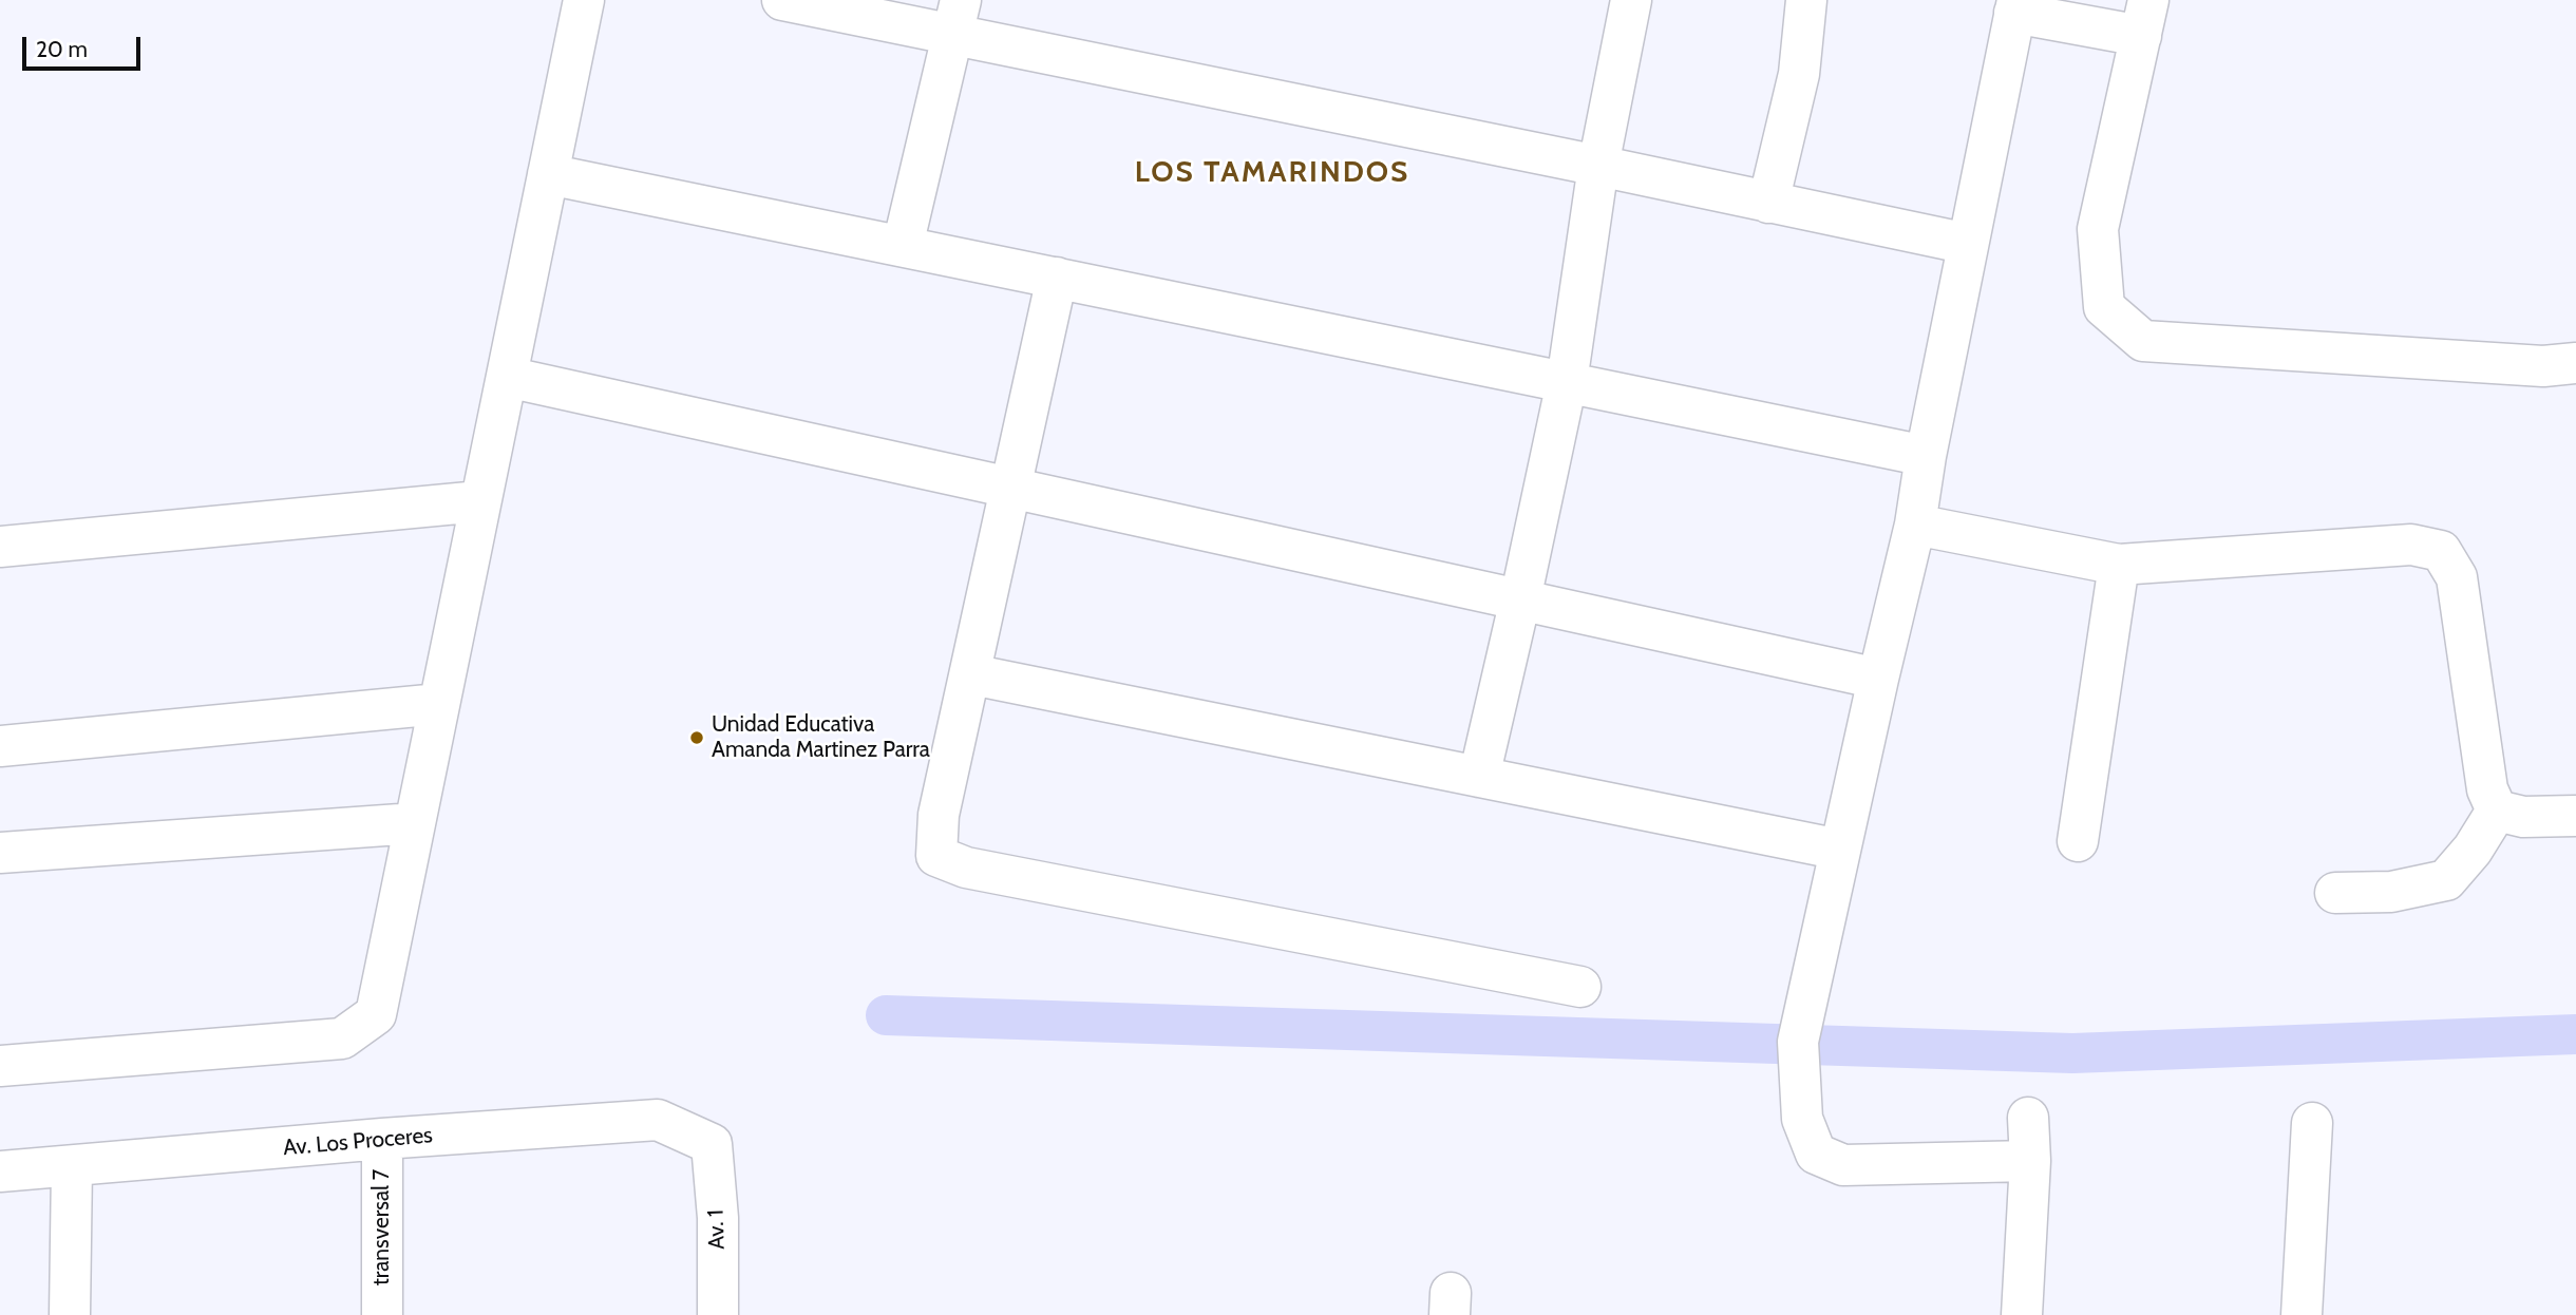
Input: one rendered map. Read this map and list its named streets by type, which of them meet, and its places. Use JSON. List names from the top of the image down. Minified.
{"streets":{"street":["Av. Los Proceres","transversal 7","Av. 1"]},"crossings":[["Av. Los Proceres","transversal 7"],["Av. Los Proceres","Av. 1"]],"districts":["LOS TAMARINDOS"],"places":["Unidad Educativa Amanda Martinez Parra"],"scale_bar":"20 m"}
